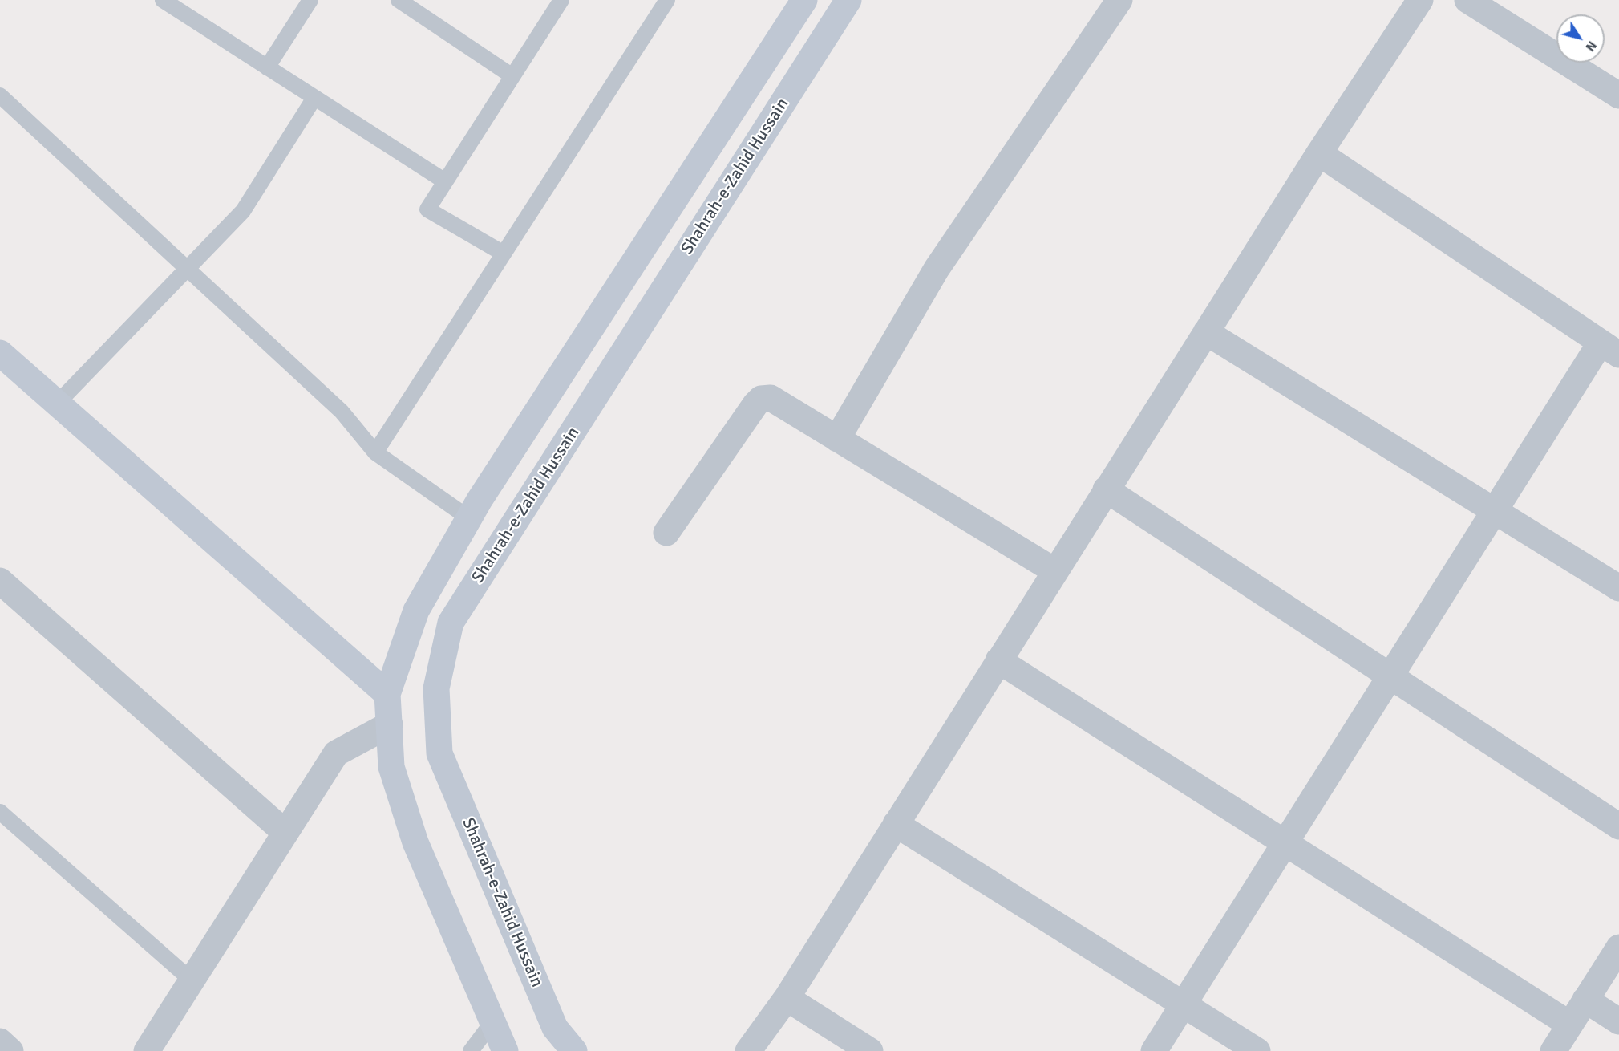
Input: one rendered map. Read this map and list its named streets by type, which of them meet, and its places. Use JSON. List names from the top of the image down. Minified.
{"streets":{"main road":["Shahrah-e-Zahid Hussain"]},"north":"bottom right"}
